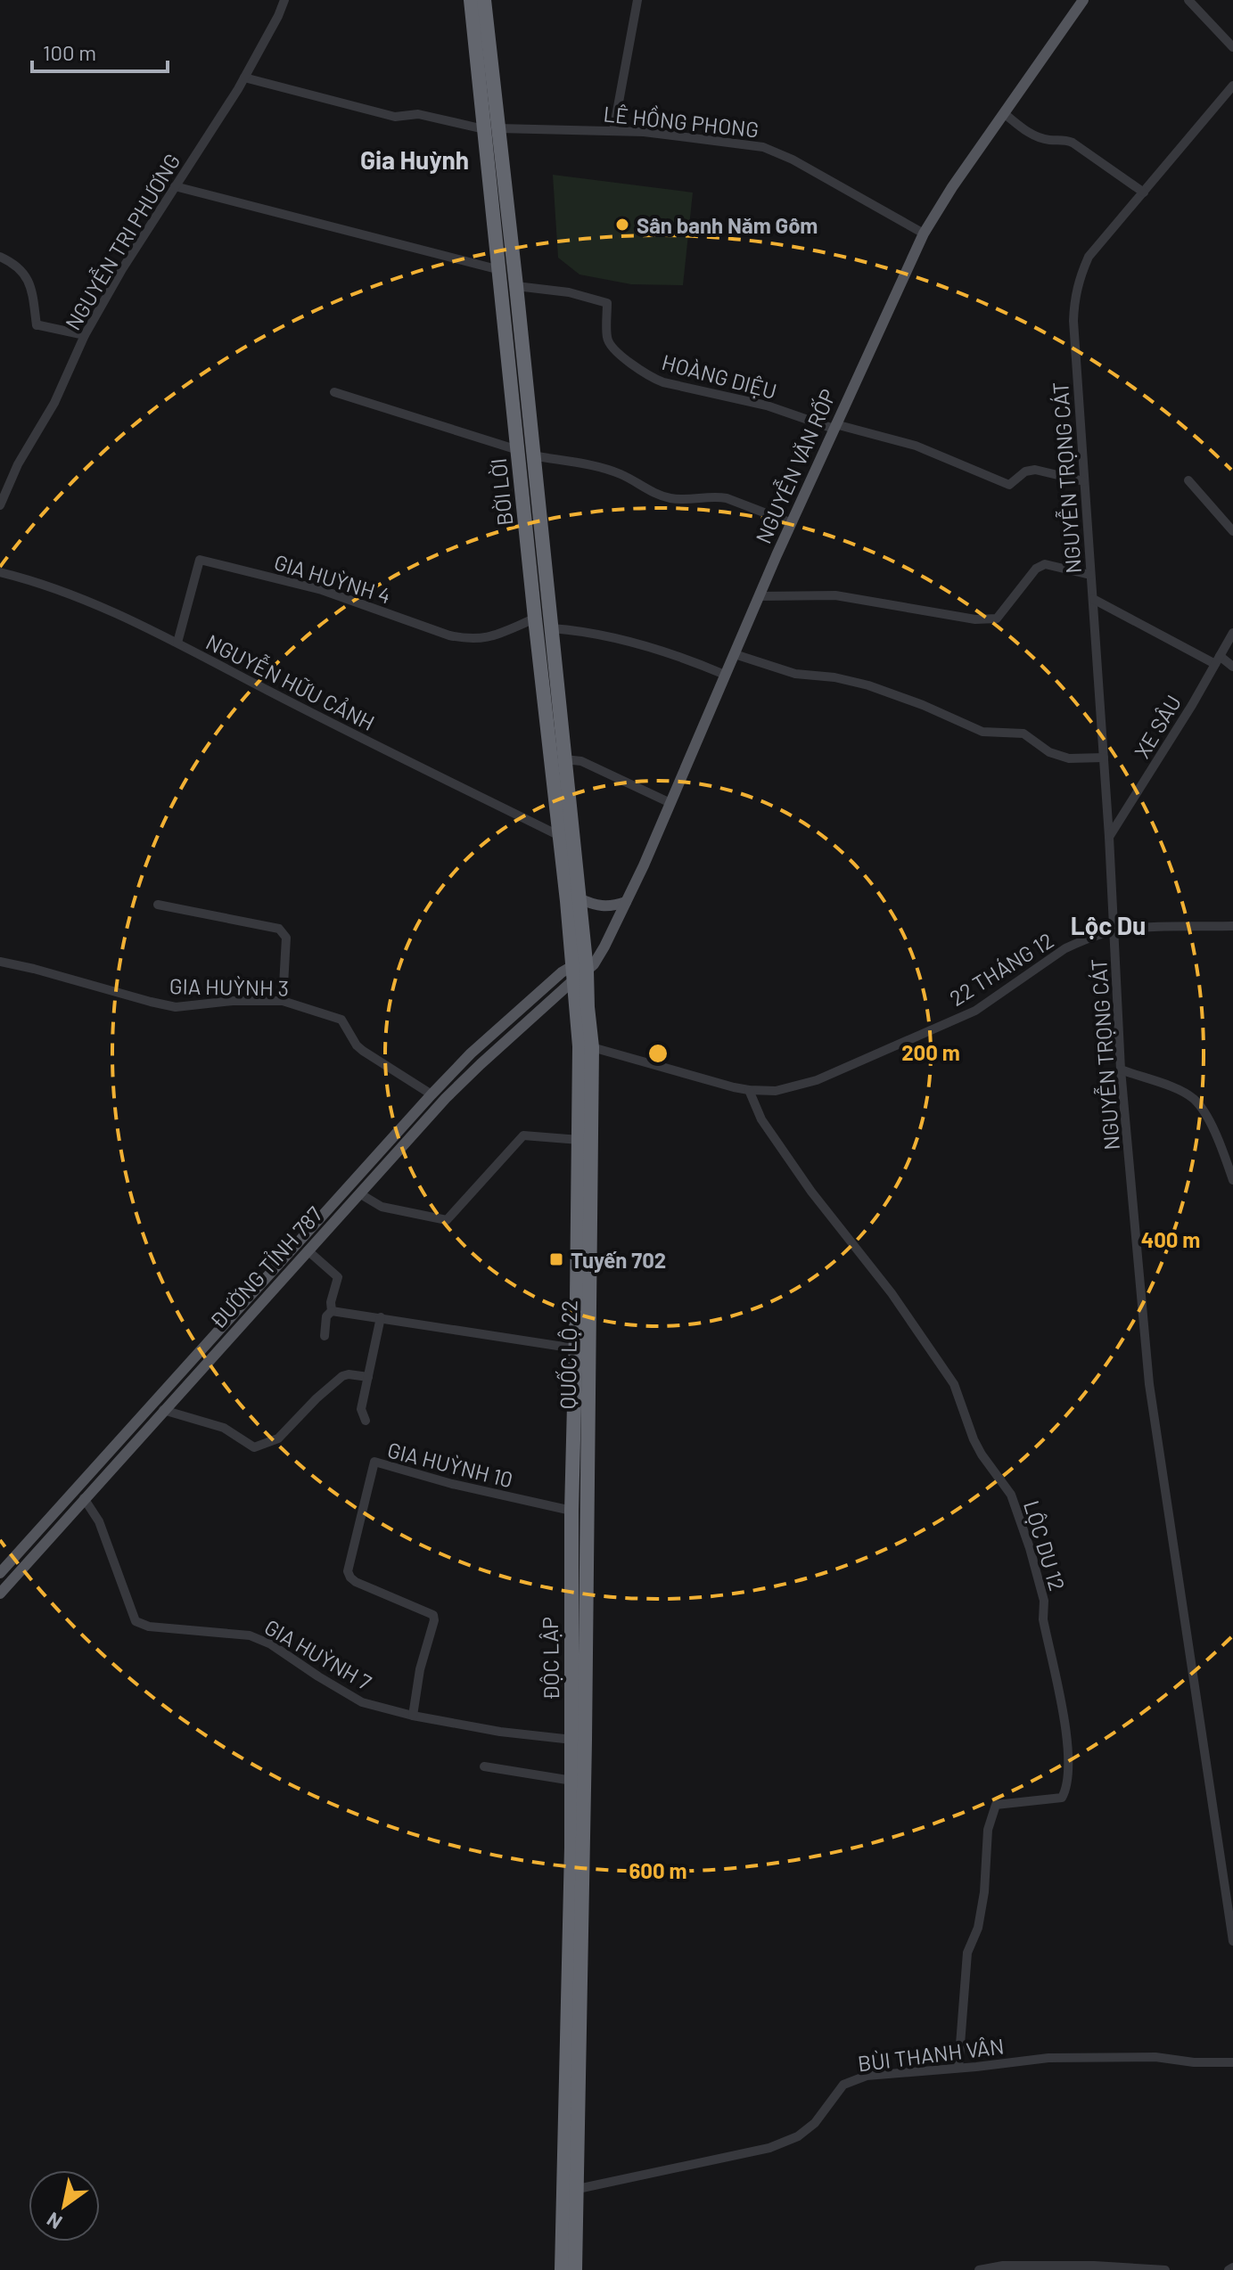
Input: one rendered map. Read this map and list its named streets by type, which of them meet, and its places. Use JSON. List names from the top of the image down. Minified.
{"streets":{"highway":["BỜI LỜI","QUỐC LỘ 22","ĐỘC LẬP"],"main road":["NGUYỄN VĂN RỐP","ĐƯỜNG TỈNH 787"],"street":["LÊ HỒNG PHONG","NGUYỄN TRI PHƯƠNG","HOÀNG DIỆU","NGUYỄN TRỌNG CÁT","GIA HUỲNH 4","NGUYỄN HỮU CẢNH","XE SÂU","22 THÁNG 12","GIA HUỲNH 3","GIA HUỲNH 10","LỘC DU 12","GIA HUỲNH 7","BÙI THANH VÂN"]},"crossings":[["LÊ HỒNG PHONG","NGUYỄN TRI PHƯƠNG"],["LÊ HỒNG PHONG","NGUYỄN VĂN RỐP"],["LÊ HỒNG PHONG","BỜI LỜI"],["HOÀNG DIỆU","NGUYỄN VĂN RỐP"],["HOÀNG DIỆU","NGUYỄN TRỌNG CÁT"],["HOÀNG DIỆU","BỜI LỜI"],["NGUYỄN VĂN RỐP","BỜI LỜI"],["NGUYỄN VĂN RỐP","ĐƯỜNG TỈNH 787"],["NGUYỄN VĂN RỐP","QUỐC LỘ 22"],["NGUYỄN TRỌNG CÁT","XE SÂU"],["NGUYỄN TRỌNG CÁT","22 THÁNG 12"],["BỜI LỜI","GIA HUỲNH 4"],["BỜI LỜI","NGUYỄN HỮU CẢNH"],["BỜI LỜI","ĐƯỜNG TỈNH 787"],["BỜI LỜI","QUỐC LỘ 22"],["GIA HUỲNH 4","NGUYỄN HỮU CẢNH"],["22 THÁNG 12","QUỐC LỘ 22"],["22 THÁNG 12","LỘC DU 12"],["22 THÁNG 12","ĐỘC LẬP"],["GIA HUỲNH 3","ĐƯỜNG TỈNH 787"],["ĐƯỜNG TỈNH 787","QUỐC LỘ 22"],["ĐƯỜNG TỈNH 787","GIA HUỲNH 7"],["QUỐC LỘ 22","GIA HUỲNH 7"],["QUỐC LỘ 22","ĐỘC LẬP"],["GIA HUỲNH 10","GIA HUỲNH 7"],["GIA HUỲNH 10","ĐỘC LẬP"],["LỘC DU 12","BÙI THANH VÂN"],["GIA HUỲNH 7","ĐỘC LẬP"],["ĐỘC LẬP","BÙI THANH VÂN"]],"districts":["Gia Huỳnh","Lộc Du"],"places":{"other":["Sân banh Năm Gôm"],"transit":["Tuyến 702"]},"scale_bar":"100 m","north":"bottom left","rings":["200 m","400 m","600 m"]}
